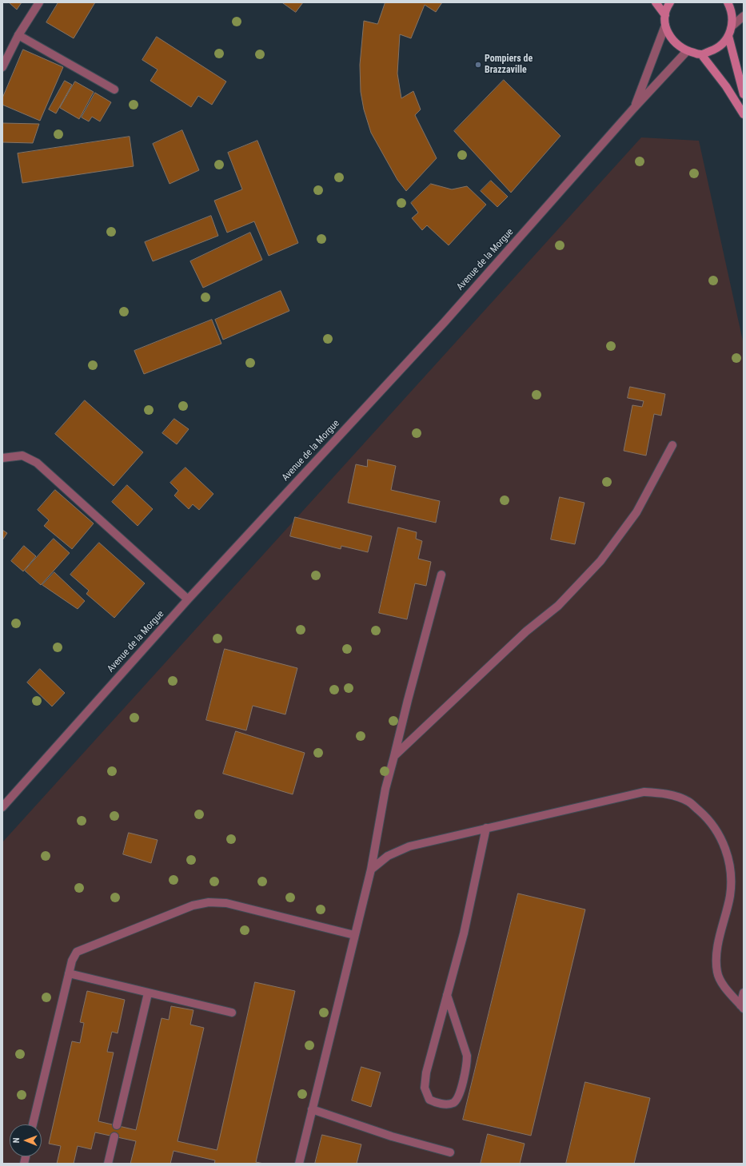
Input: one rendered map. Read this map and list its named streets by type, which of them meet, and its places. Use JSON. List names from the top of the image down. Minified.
{"streets":{"street":["Avenue de la Morgue"]},"places":["Pompiers de Brazzaville"],"north":"left"}
